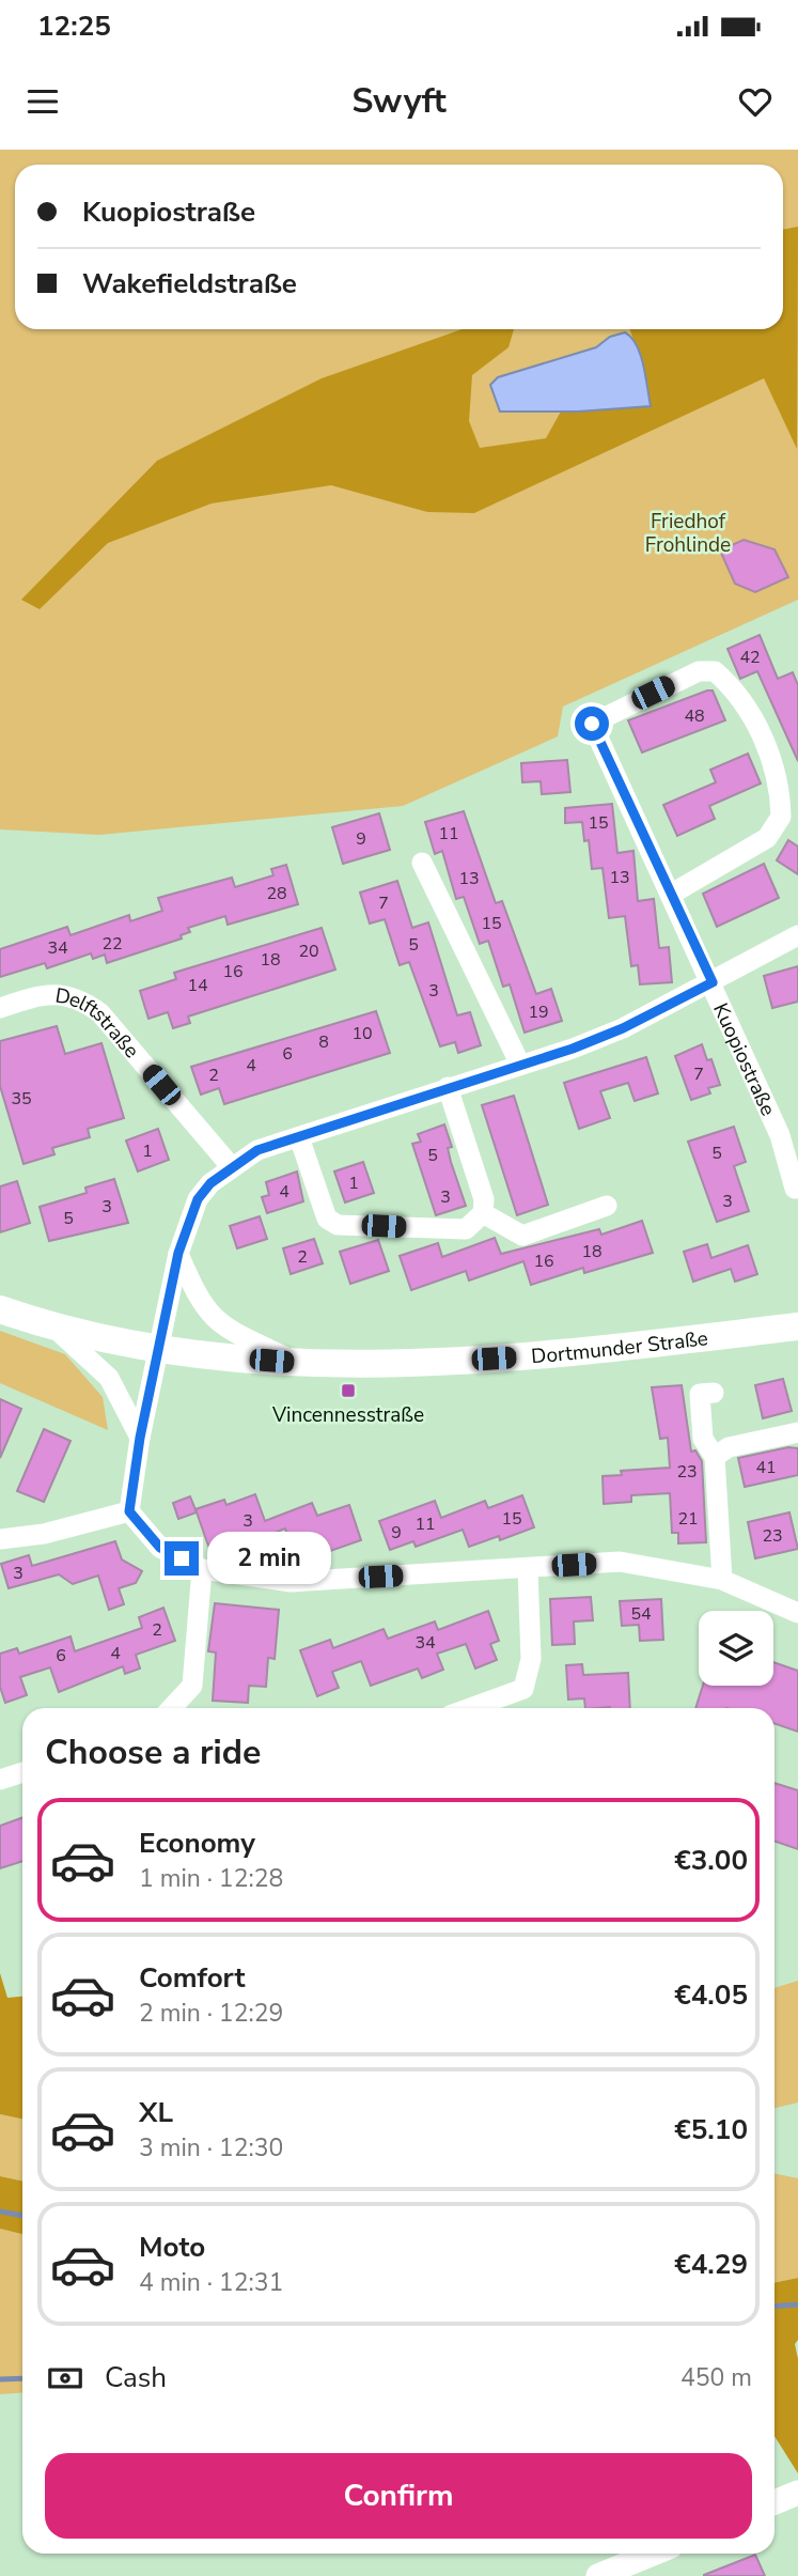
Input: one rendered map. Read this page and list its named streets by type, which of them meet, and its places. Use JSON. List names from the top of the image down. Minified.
{"streets":{"main road":["Dortmunder Straße"],"street":["Delftstraße","Kuopiostraße"]},"parks":["Friedhof Frohlinde"],"places":{"transit":["Vincennesstraße"]},"house_numbers":["42","48","15","11","9","13","13","28","7","15","22","5","34","20","18","16","14","3","19","10","8","6","4","7","2","35","1","5","5","1","4","3","3","3","5","18","2","16","41","23","15","21","3","11","9","23","3","54","2","34","4","6"],"page":{"status":"12:25","header":"Swyft","banner":["Kuopiostraße","Wakefieldstraße"],"bubble":"2 min","heading":"Choose a ride","list":[{"name":"Economy","note":"1 min · 12:28","value":"€3.00"},{"name":"Comfort","note":"2 min · 12:29","value":"€4.05"},{"name":"XL","note":"3 min · 12:30","value":"€5.10"},{"name":"Moto","note":"4 min · 12:31","value":"€4.29"}],"pay":["Cash","450 m"],"buttons":"Confirm"}}
